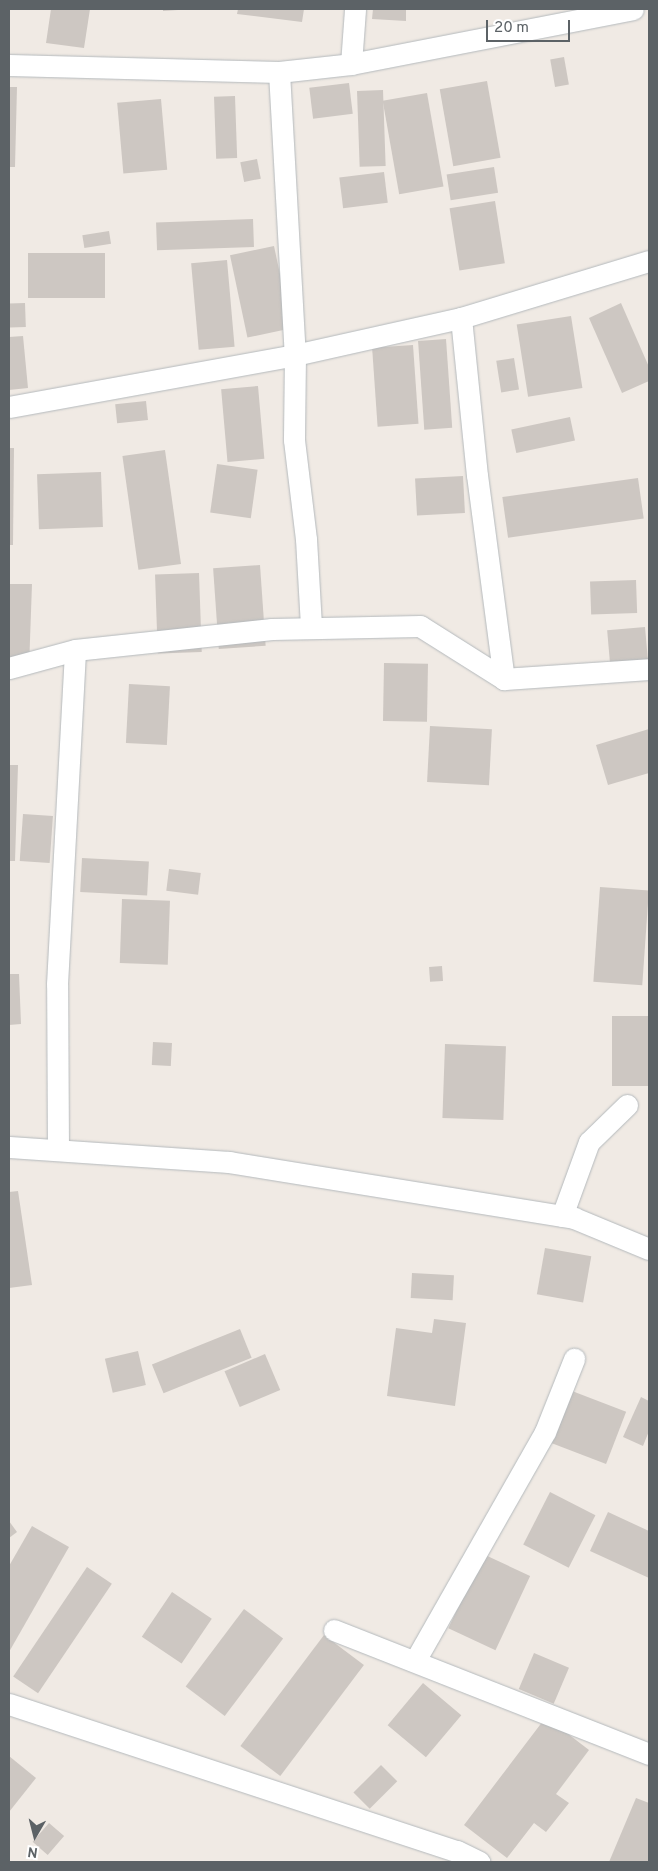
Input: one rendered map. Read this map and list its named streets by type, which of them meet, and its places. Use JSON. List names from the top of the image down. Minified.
{"scale_bar":"20 m","north":"bottom"}
